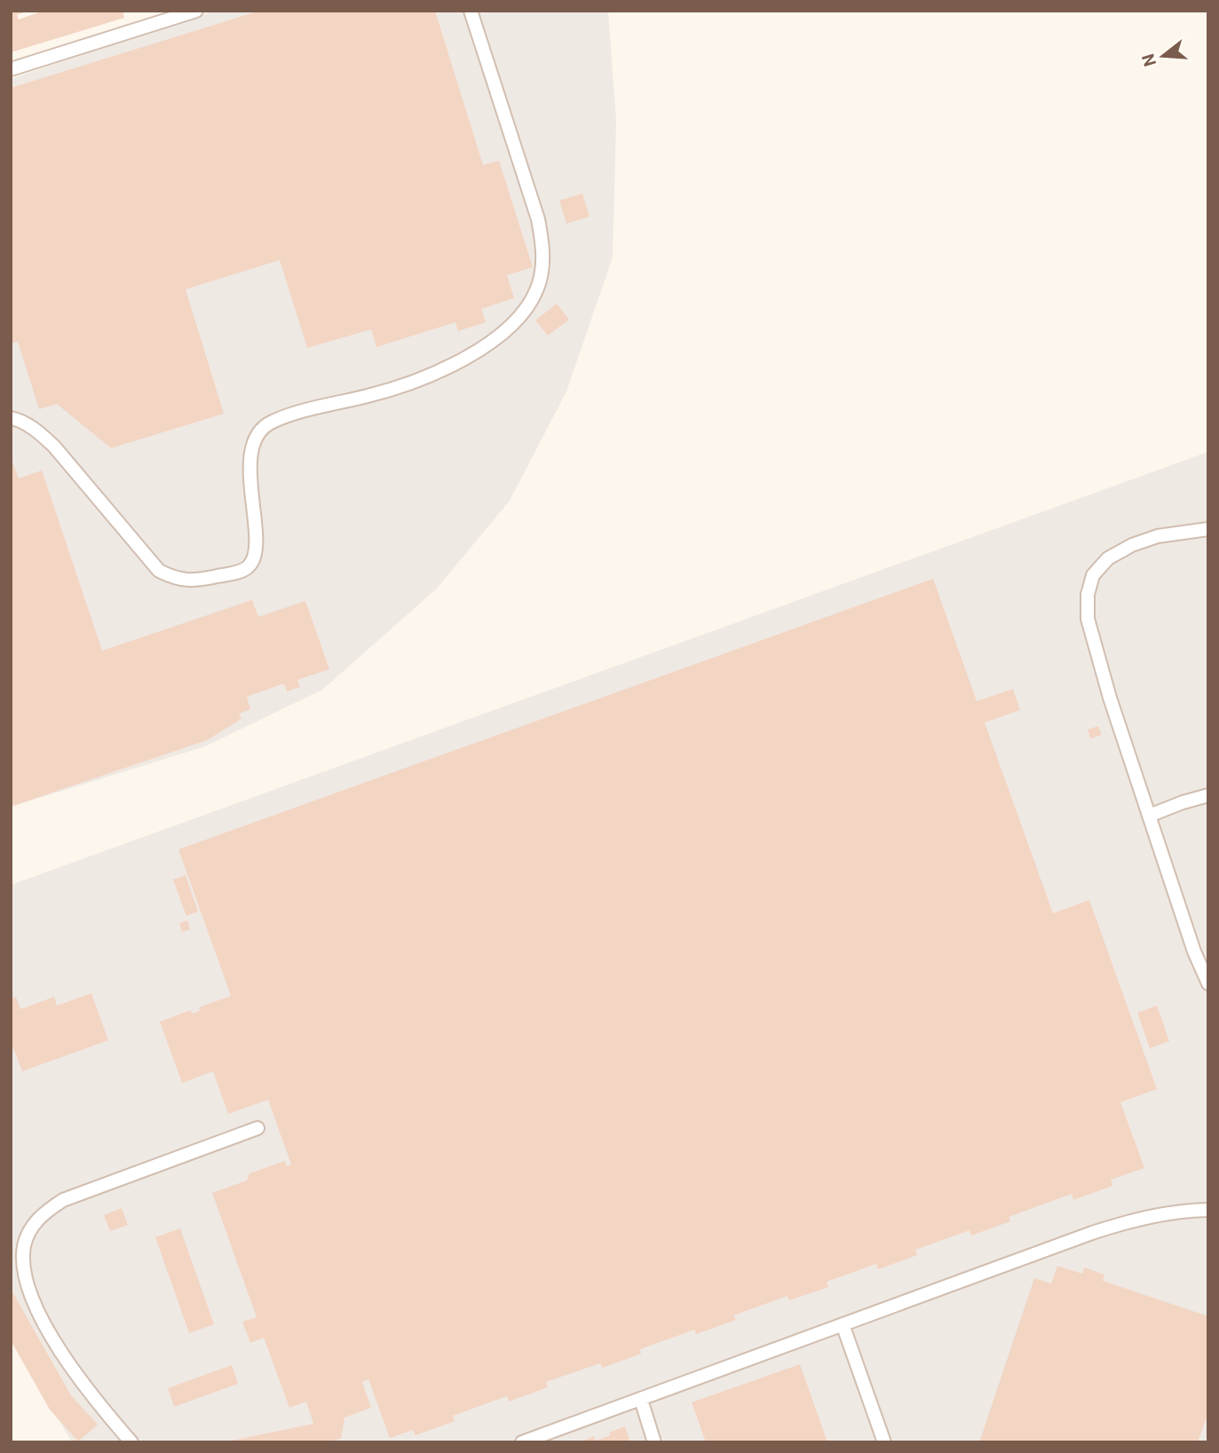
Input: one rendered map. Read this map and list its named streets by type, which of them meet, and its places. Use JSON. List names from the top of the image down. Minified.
{"north":"left"}
